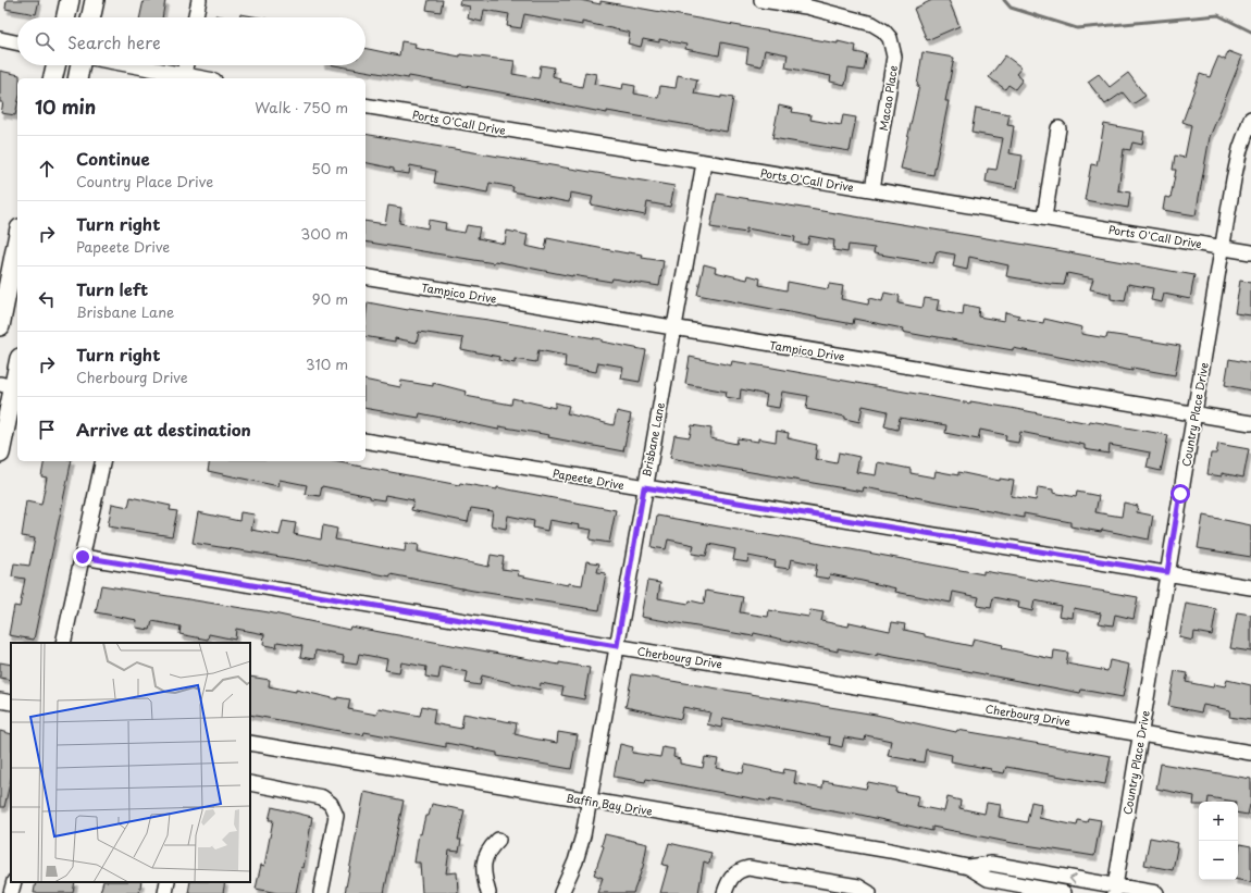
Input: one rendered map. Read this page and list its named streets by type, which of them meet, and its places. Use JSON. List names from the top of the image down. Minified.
{"streets":{"street":["Macao Place","Ports O'Call Drive","Tampico Drive","Country Place Drive","Brisbane Lane","Papeete Drive","Cherbourg Drive","Baffin Bay Drive"]},"crossings":[["Macao Place","Ports O'Call Drive"],["Ports O'Call Drive","Country Place Drive"],["Ports O'Call Drive","Brisbane Lane"],["Tampico Drive","Country Place Drive"],["Tampico Drive","Brisbane Lane"],["Country Place Drive","Papeete Drive"],["Country Place Drive","Cherbourg Drive"],["Country Place Drive","Baffin Bay Drive"],["Brisbane Lane","Papeete Drive"],["Brisbane Lane","Cherbourg Drive"],["Brisbane Lane","Baffin Bay Drive"]],"page":{"search":"Search here","heading":["10 min","Walk · 750 m"],"list":[["Continue","Country Place Drive","50 m"],["Turn right","Papeete Drive","300 m"],["Turn left","Brisbane Lane","90 m"],["Turn right","Cherbourg Drive","310 m"],"Arrive at destination"],"map_buttons":["+","−"]}}
